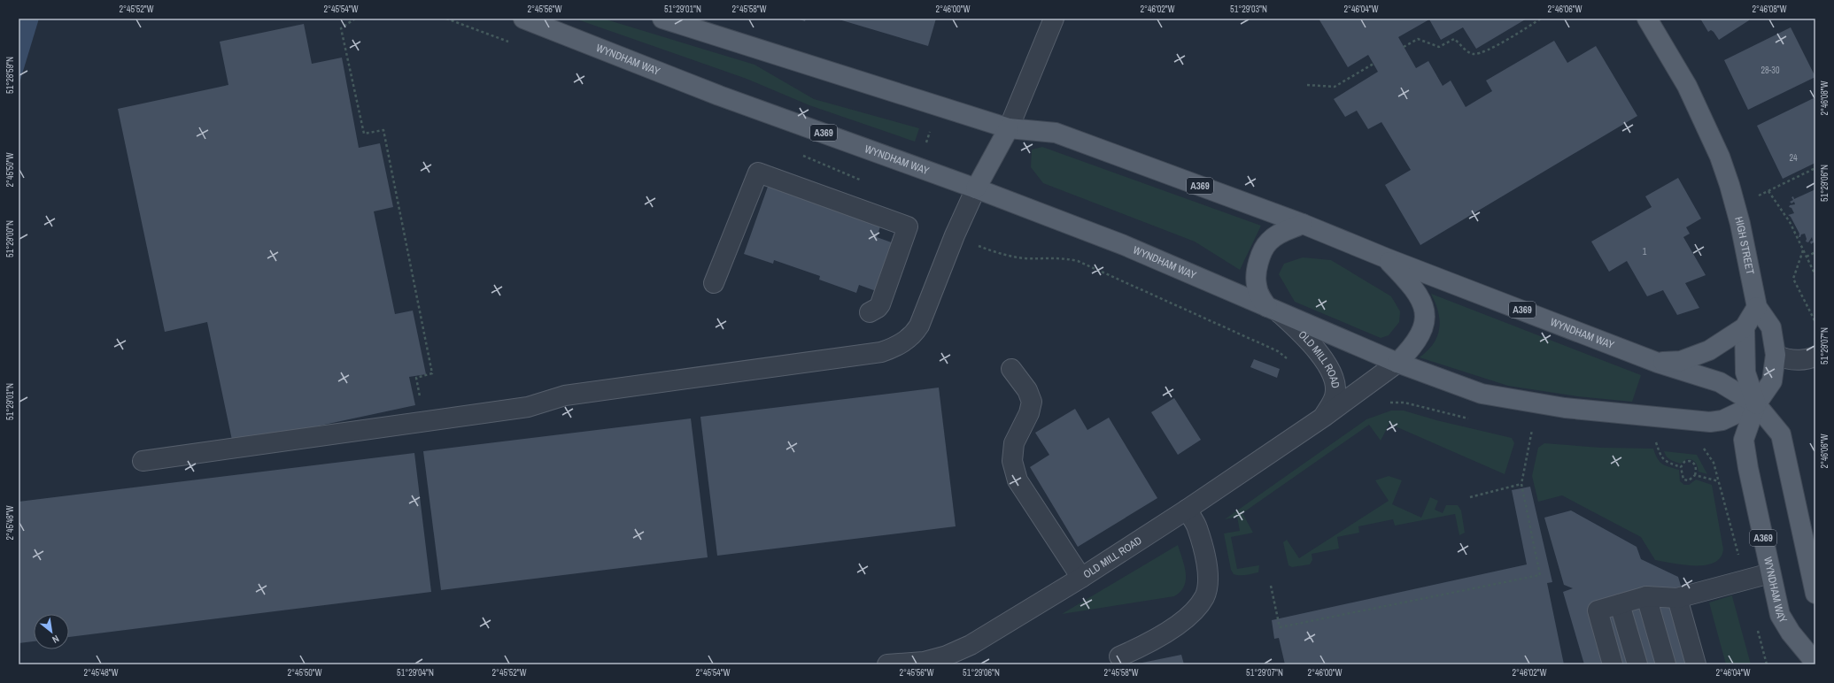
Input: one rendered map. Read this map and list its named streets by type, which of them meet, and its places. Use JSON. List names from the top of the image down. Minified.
{"streets":{"main road":["WYNDHAM WAY","A369","HIGH STREET"],"street":["OLD MILL ROAD"]},"crossings":[["WYNDHAM WAY","HIGH STREET"],["WYNDHAM WAY","OLD MILL ROAD"]],"house_numbers":["28-30","24","1"],"north":"bottom right","coordinates":["2°45'52\"W","2°45'54\"W","2°45'56\"W","51°29'01\"N","2°45'58\"W","2°46'00\"W","2°46'02\"W","51°29'03\"N","2°46'04\"W","2°46'06\"W","2°46'08\"W","51°28'59\"N","2°45'50\"W","51°29'06\"N","51°29'00\"N","51°29'07\"N","2°45'48\"W","51°29'04\"N"]}
